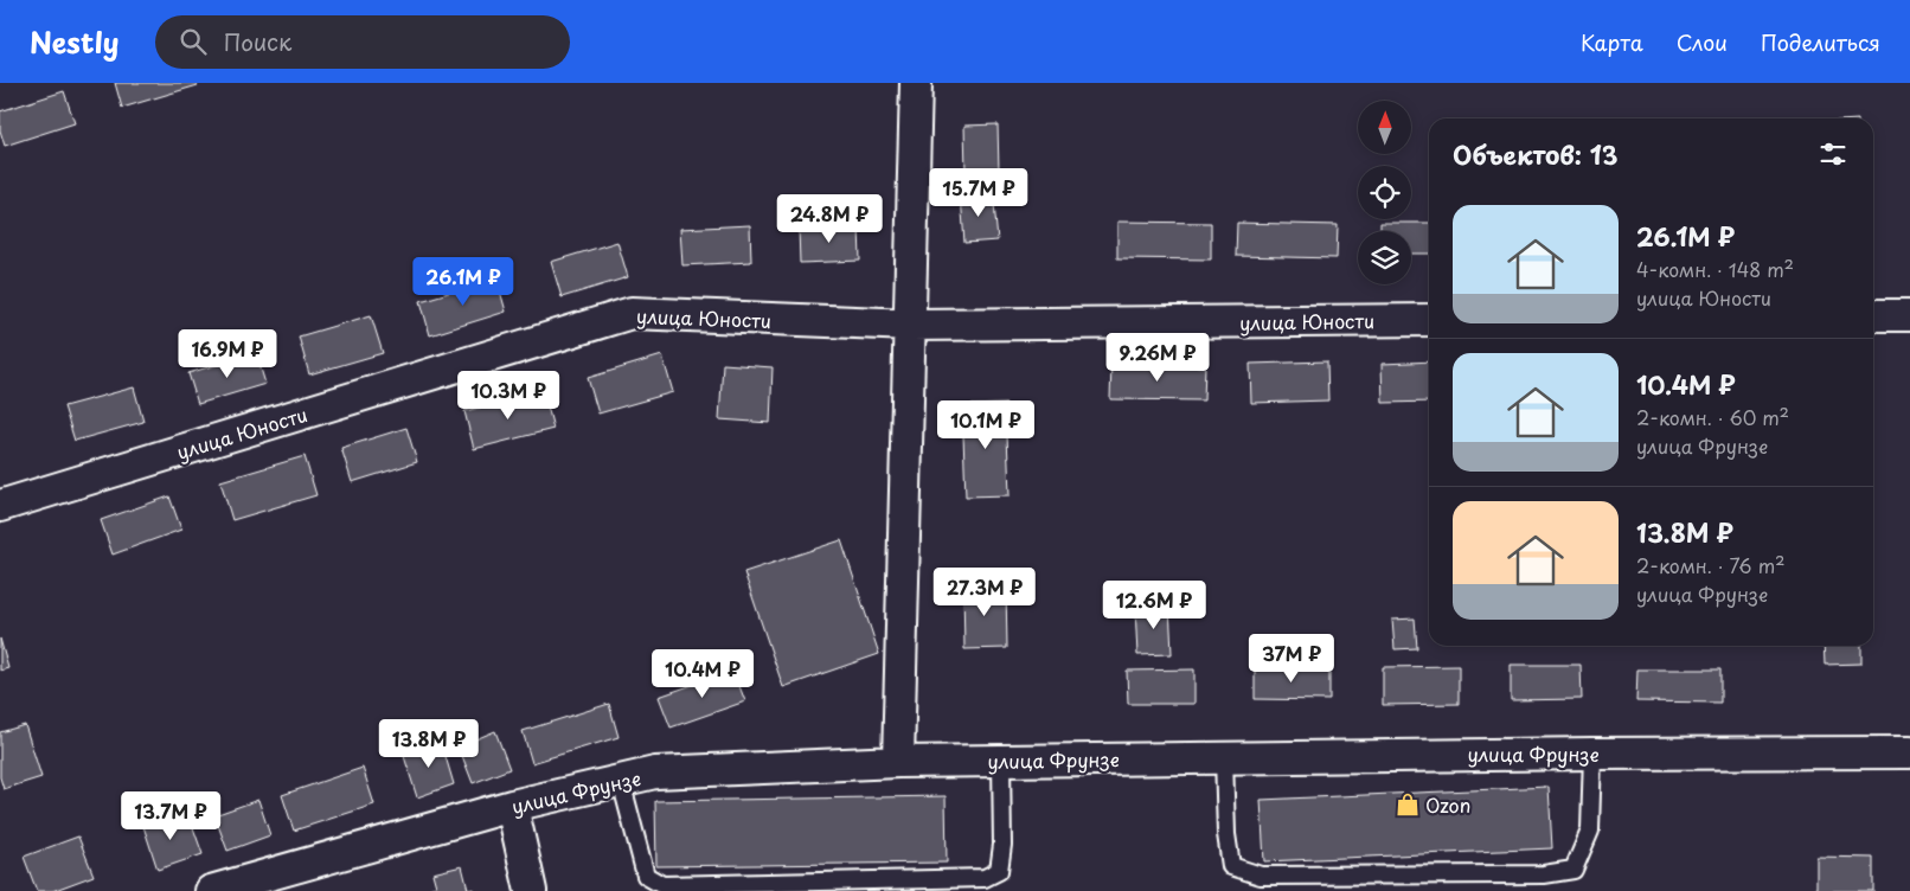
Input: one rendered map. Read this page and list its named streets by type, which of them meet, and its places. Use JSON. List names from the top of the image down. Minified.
{"streets":{"street":["улица Юности","улица Фрунзе"]},"places":{"shop":["Ozon"]},"north":"top","page":{"header":"Nestly","search":"Поиск","nav":["Карта","Слои","Поделиться"],"heading":"Объектов: 13","price":["15.7M ₽","24.8M ₽","26.1M ₽","16.9M ₽","9.26M ₽","10.3M ₽","10.1M ₽","27.3M ₽","12.6M ₽","37M ₽","10.4M ₽","13.8M ₽","13.7M ₽"],"list":[{"name":"26.1M ₽","note":"4-комн. · 148 m² · улица Юности"},{"name":"10.4M ₽","note":"2-комн. · 60 m² · улица Фрунзе"},{"name":"13.8M ₽","note":"2-комн. · 76 m² · улица Фрунзе"}]}}
